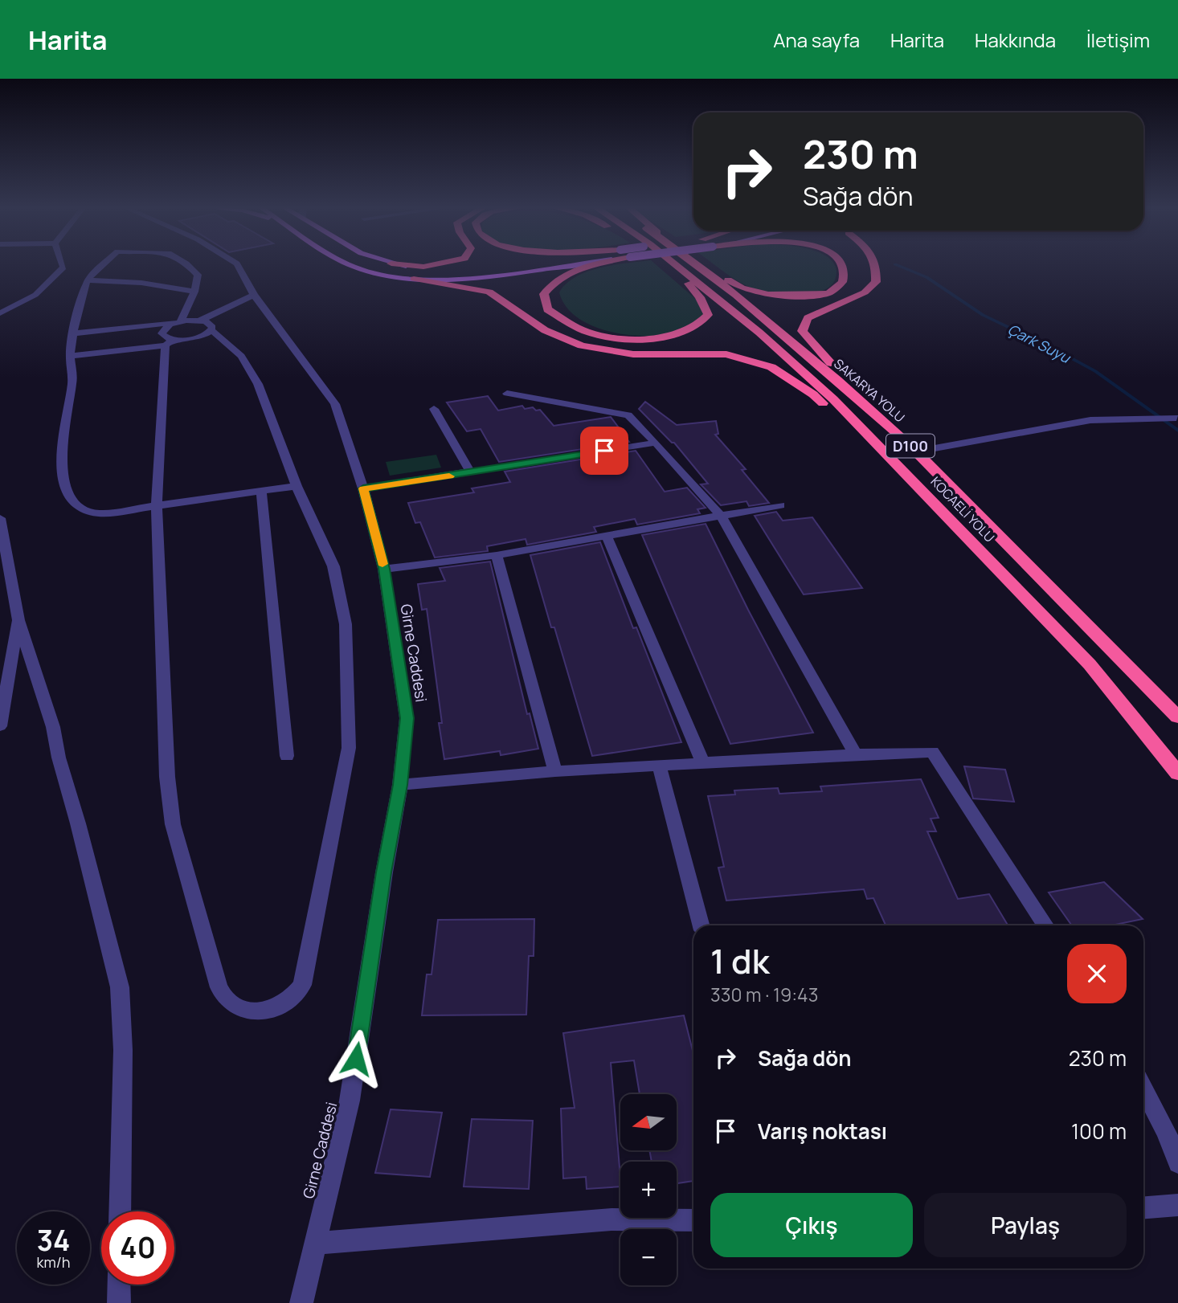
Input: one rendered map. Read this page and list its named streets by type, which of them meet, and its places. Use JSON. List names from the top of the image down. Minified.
{"streets":{"highway":["SAKARYA YOLU","D100","KOCAELİ YOLU"],"street":["Girne Caddesi"]},"water":["Çark Suyu"],"north":"left","page":{"header":"Harita","nav":["Ana sayfa","Harita","Hakkında","İletişim"],"turn":["230 m","Sağa dön"],"heading":["1 dk","330 m · 19:43"],"list":[{"name":"Sağa dön","value":"230 m"},{"name":"Varış noktası","value":"100 m"}],"map_buttons":["+","−"],"buttons":["Çıkış","Paylaş"],"speed":"34 km/h","limit":"40"}}
